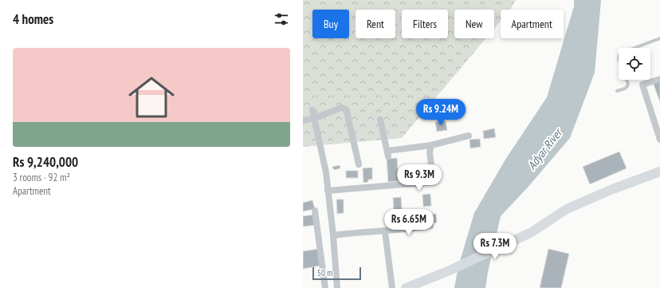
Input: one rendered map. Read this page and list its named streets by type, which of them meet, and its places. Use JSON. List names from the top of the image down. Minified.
{"water":["Adyar River"],"scale_bar":"50 m","page":{"heading":"4 homes","chip":["Buy","Rent","Filters","New","Apartment"],"list":[{"name":"Rs 9,240,000","note":"3 rooms · 92 m² · Apartment"}],"price":["Rs 9.24M","Rs 9.3M","Rs 6.65M","Rs 7.3M"],"scale":"50 m"}}
